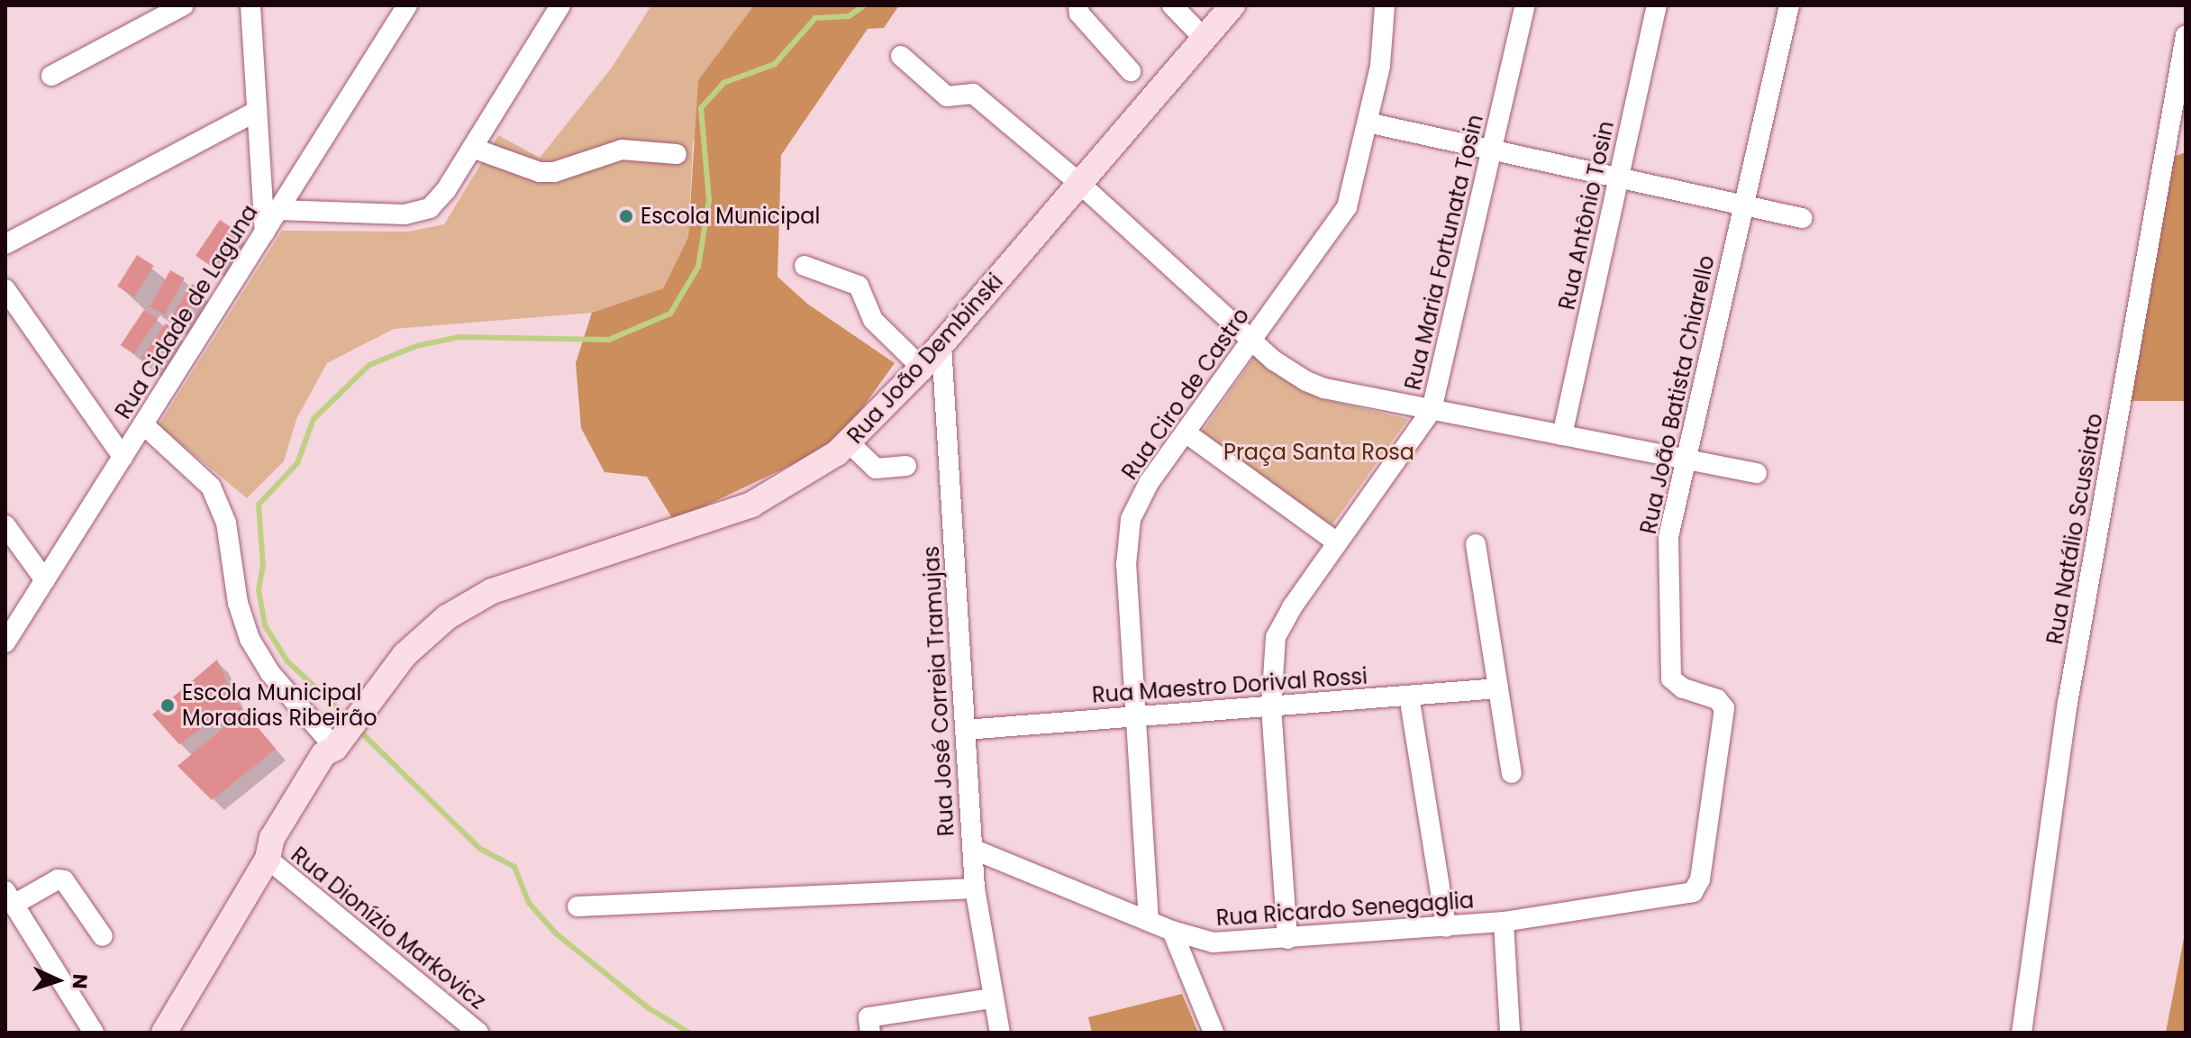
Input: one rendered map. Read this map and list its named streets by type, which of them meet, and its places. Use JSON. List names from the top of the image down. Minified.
{"streets":{"main road":["Rua João Dembinski"],"street":["Rua Antônio Tosin","Rua Maria Fortunata Tosin","Rua Cidade de Laguna","Rua Ciro de Castro","Rua João Batista Chiarello","Rua Natálio Scussiato","Rua Maestro Dorival Rossi","Rua José Correia Tramujas","Rua Ricardo Senegaglia","Rua Dionízio Markovicz"]},"crossings":[["Rua Maria Fortunata Tosin","Rua Maestro Dorival Rossi"],["Rua Maria Fortunata Tosin","Rua Ricardo Senegaglia"],["Rua João Dembinski","Rua José Correia Tramujas"],["Rua João Dembinski","Rua Dionízio Markovicz"],["Rua Ciro de Castro","Rua Maestro Dorival Rossi"],["Rua Ciro de Castro","Rua Ricardo Senegaglia"],["Rua João Batista Chiarello","Rua Ricardo Senegaglia"],["Rua Maestro Dorival Rossi","Rua José Correia Tramujas"],["Rua José Correia Tramujas","Rua Ricardo Senegaglia"]],"parks":["Praça Santa Rosa"],"places":["Escola Municipal","Escola Municipal Moradias Ribeirão"],"north":"right"}
